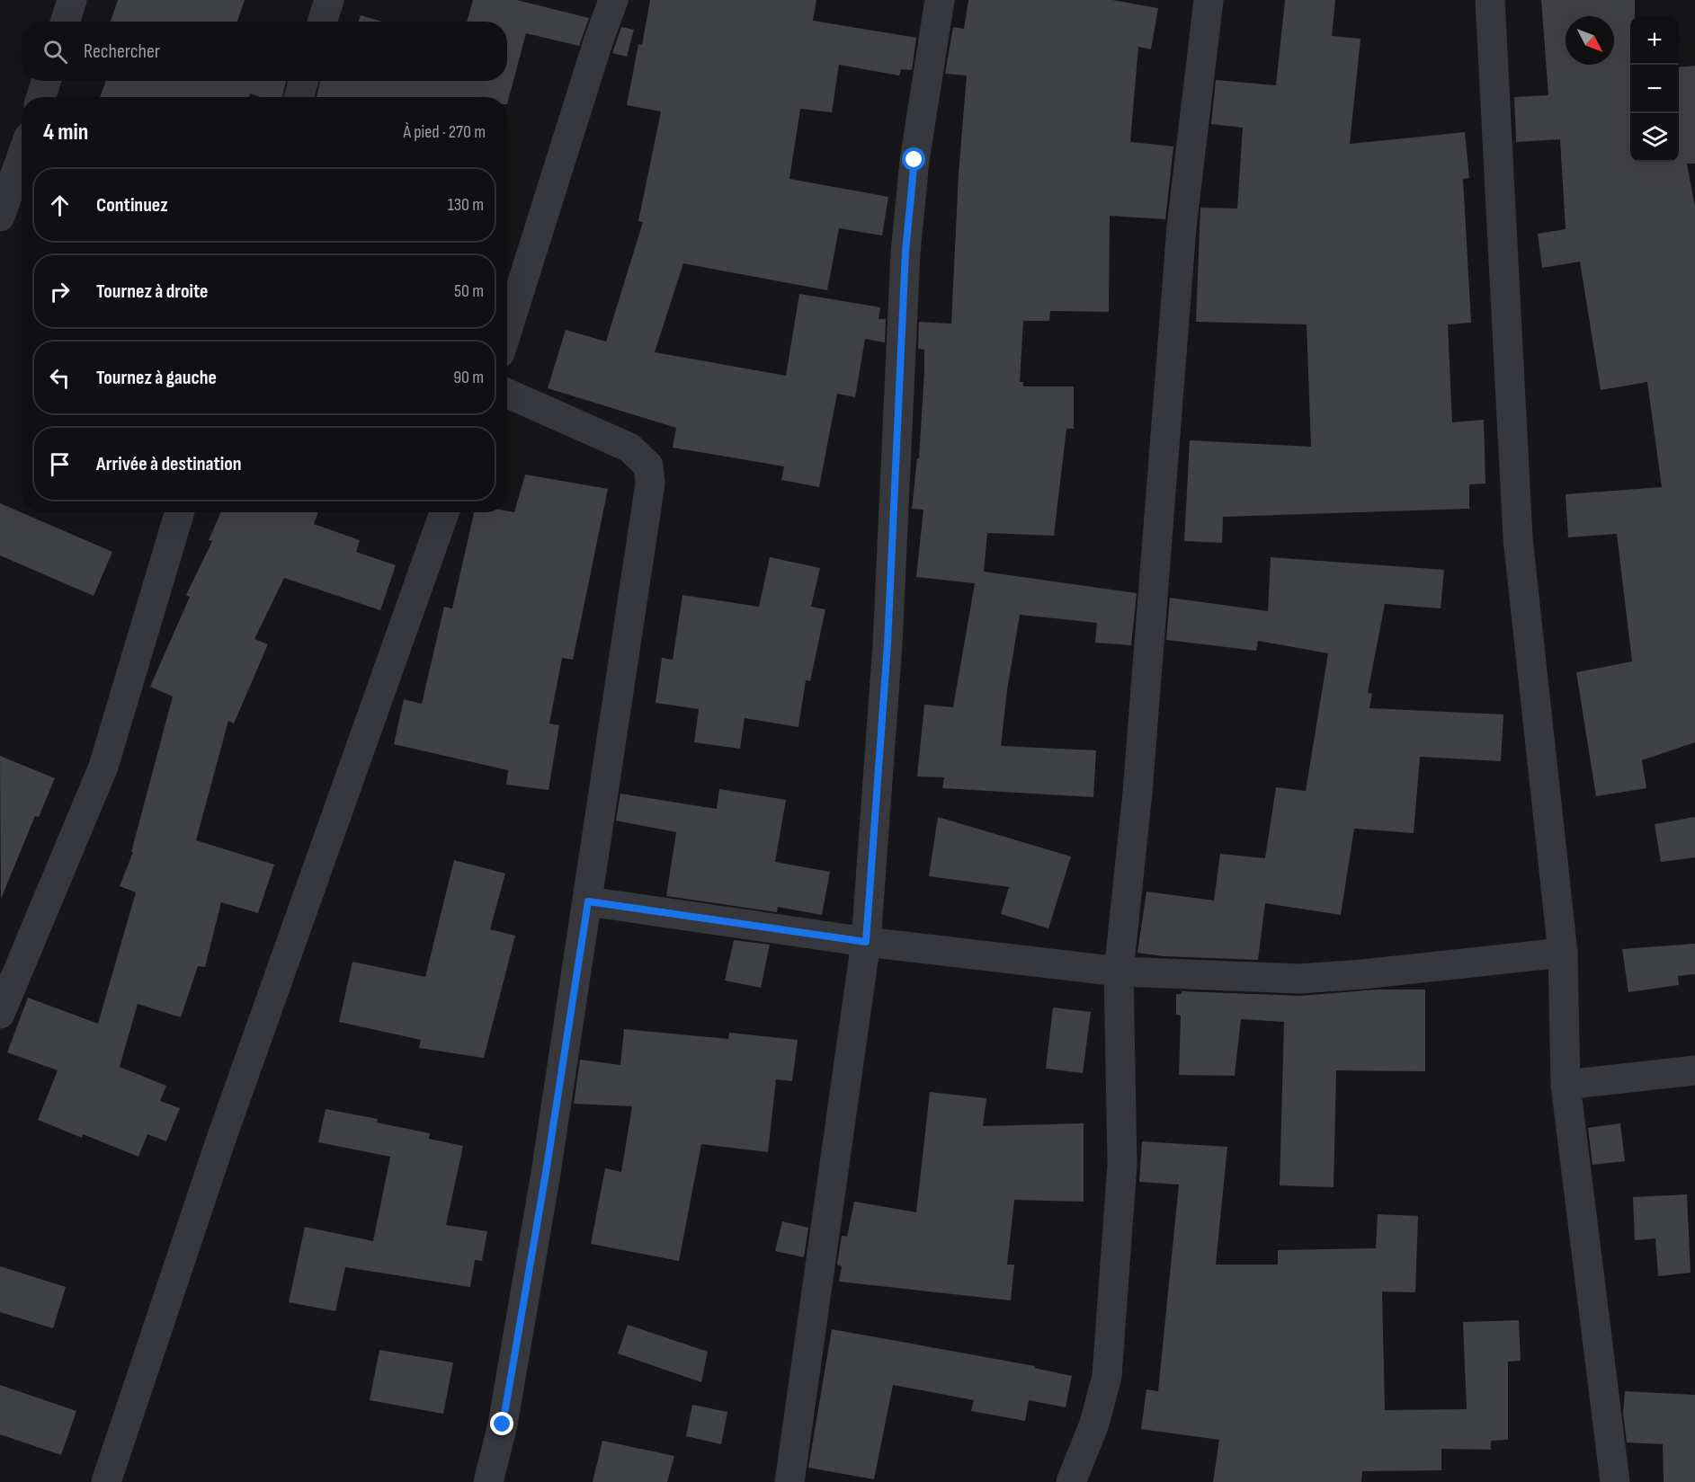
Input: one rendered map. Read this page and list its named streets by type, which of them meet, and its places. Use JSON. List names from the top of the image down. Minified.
{"north":"bottom right","page":{"map_buttons":["+","−"],"search":"Rechercher","heading":["4 min","À pied · 270 m"],"list":[["Continuez","130 m"],["Tournez à droite","50 m"],["Tournez à gauche","90 m"],"Arrivée à destination"]}}
